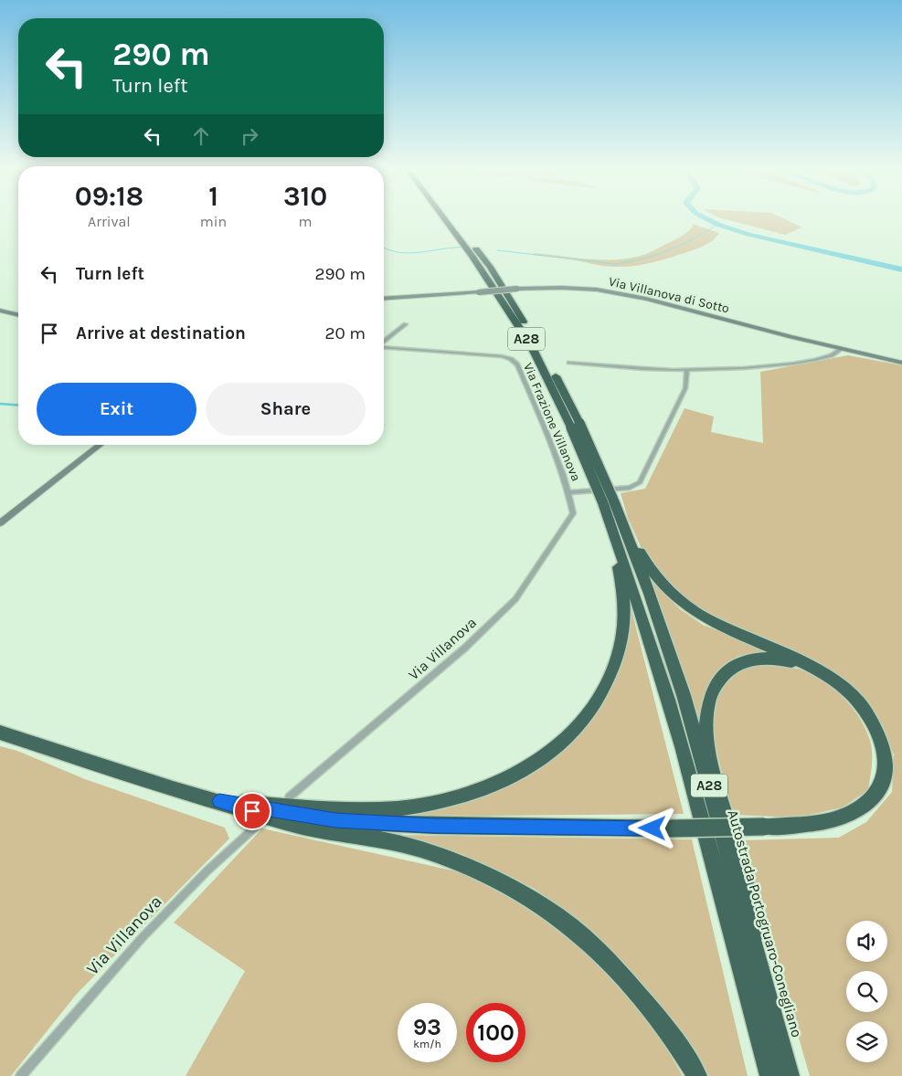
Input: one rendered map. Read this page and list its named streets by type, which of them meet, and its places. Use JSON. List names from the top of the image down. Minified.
{"streets":{"highway":["A28","Autostrada Portogruaro-Conegliano"],"street":["Via Villanova di Sotto","Via Frazione Villanova","Via Villanova"]},"crossings":[["Via Frazione Villanova","Via Villanova"]],"page":{"turn":["290 m","Turn left"],"eta":["09:18","Arrival","1","min","310","m"],"list":[{"name":"Turn left","value":"290 m"},{"name":"Arrive at destination","value":"20 m"}],"buttons":["Exit","Share"],"speed":"93 km/h","limit":"100"}}
